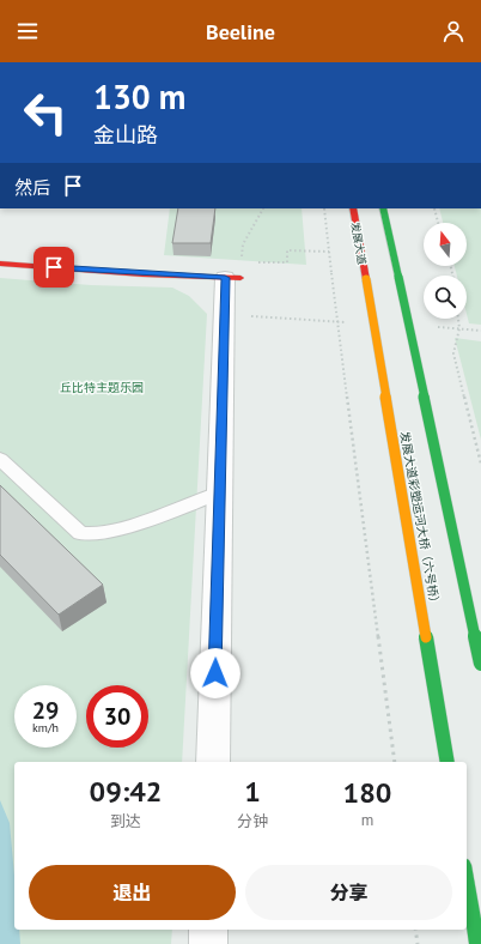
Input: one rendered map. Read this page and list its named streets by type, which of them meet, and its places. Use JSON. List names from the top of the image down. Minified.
{"streets":{"main road":["发展大道","发展大道彩塑运河大桥（六号桥）"]},"crossings":[["发展大道","发展大道彩塑运河大桥（六号桥）"]],"parks":["丘比特主题乐园"],"north":"top","page":{"header":"Beeline","turn":["130 m","金山路"],"then":"然后","speed":"29 km/h","limit":"30","eta":["09:42","到达","1","分钟","180","m"],"buttons":["退出","分享"]}}
